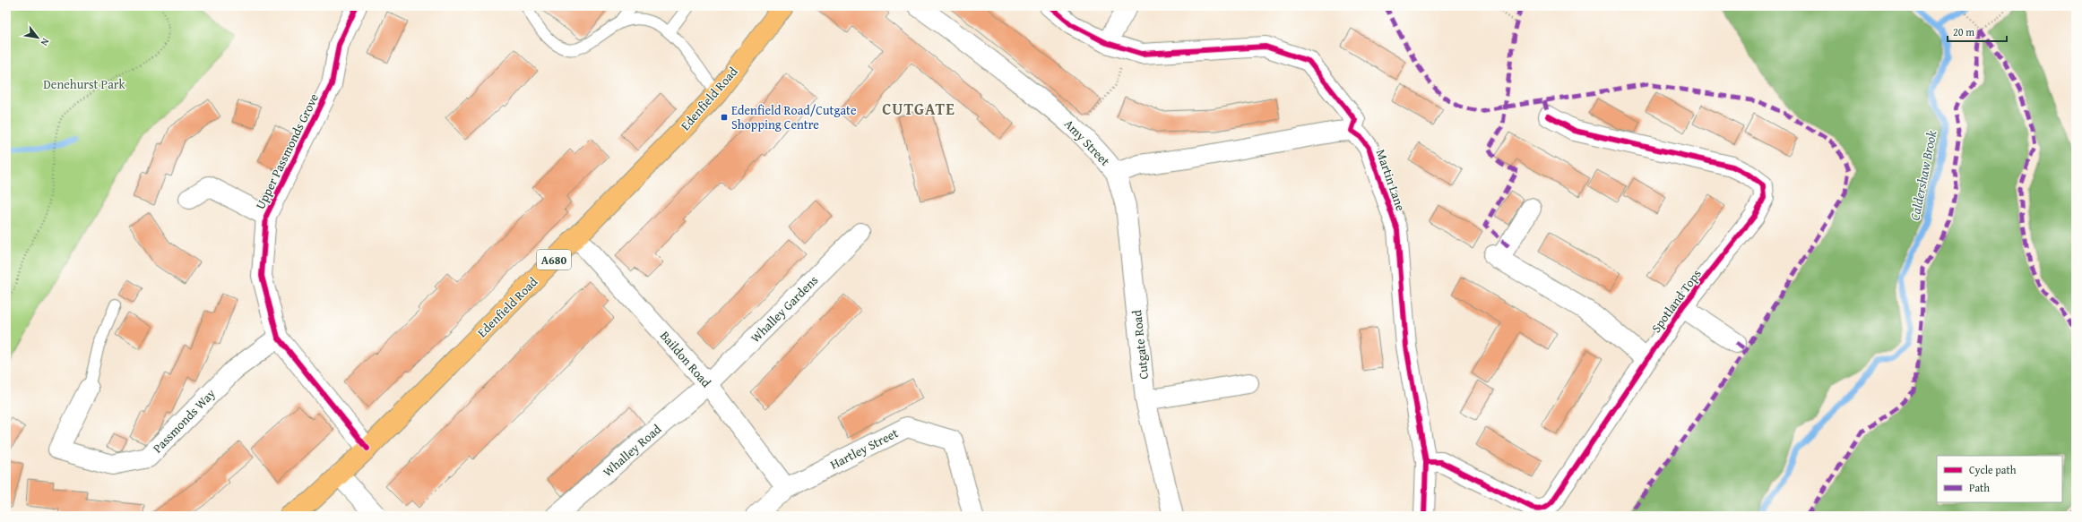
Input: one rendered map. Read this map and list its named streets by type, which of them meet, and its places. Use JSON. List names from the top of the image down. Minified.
{"streets":{"main road":["Edenfield Road","A680"],"street":["Amy Street","Upper Passmonds Grove","Martin Lane","Spotland Tops","Whalley Gardens","Cutgate Road","Baildon Road","Passmonds Way","Hartley Street","Whalley Road"]},"crossings":[["Edenfield Road","Upper Passmonds Grove"],["Edenfield Road","Baildon Road"],["Amy Street","Martin Lane"],["Amy Street","Cutgate Road"],["Upper Passmonds Grove","Passmonds Way"],["Martin Lane","Spotland Tops"],["Whalley Gardens","Baildon Road"],["Whalley Gardens","Whalley Road"],["Baildon Road","Hartley Street"],["Baildon Road","Whalley Road"]],"districts":["CUTGATE"],"water":["Caldershaw Brook"],"parks":["Denehurst Park"],"places":{"transit":["Edenfield Road/Cutgate Shopping Centre"]},"legend":["Cycle path","Path"],"scale_bar":"20 m","north":"bottom right"}
